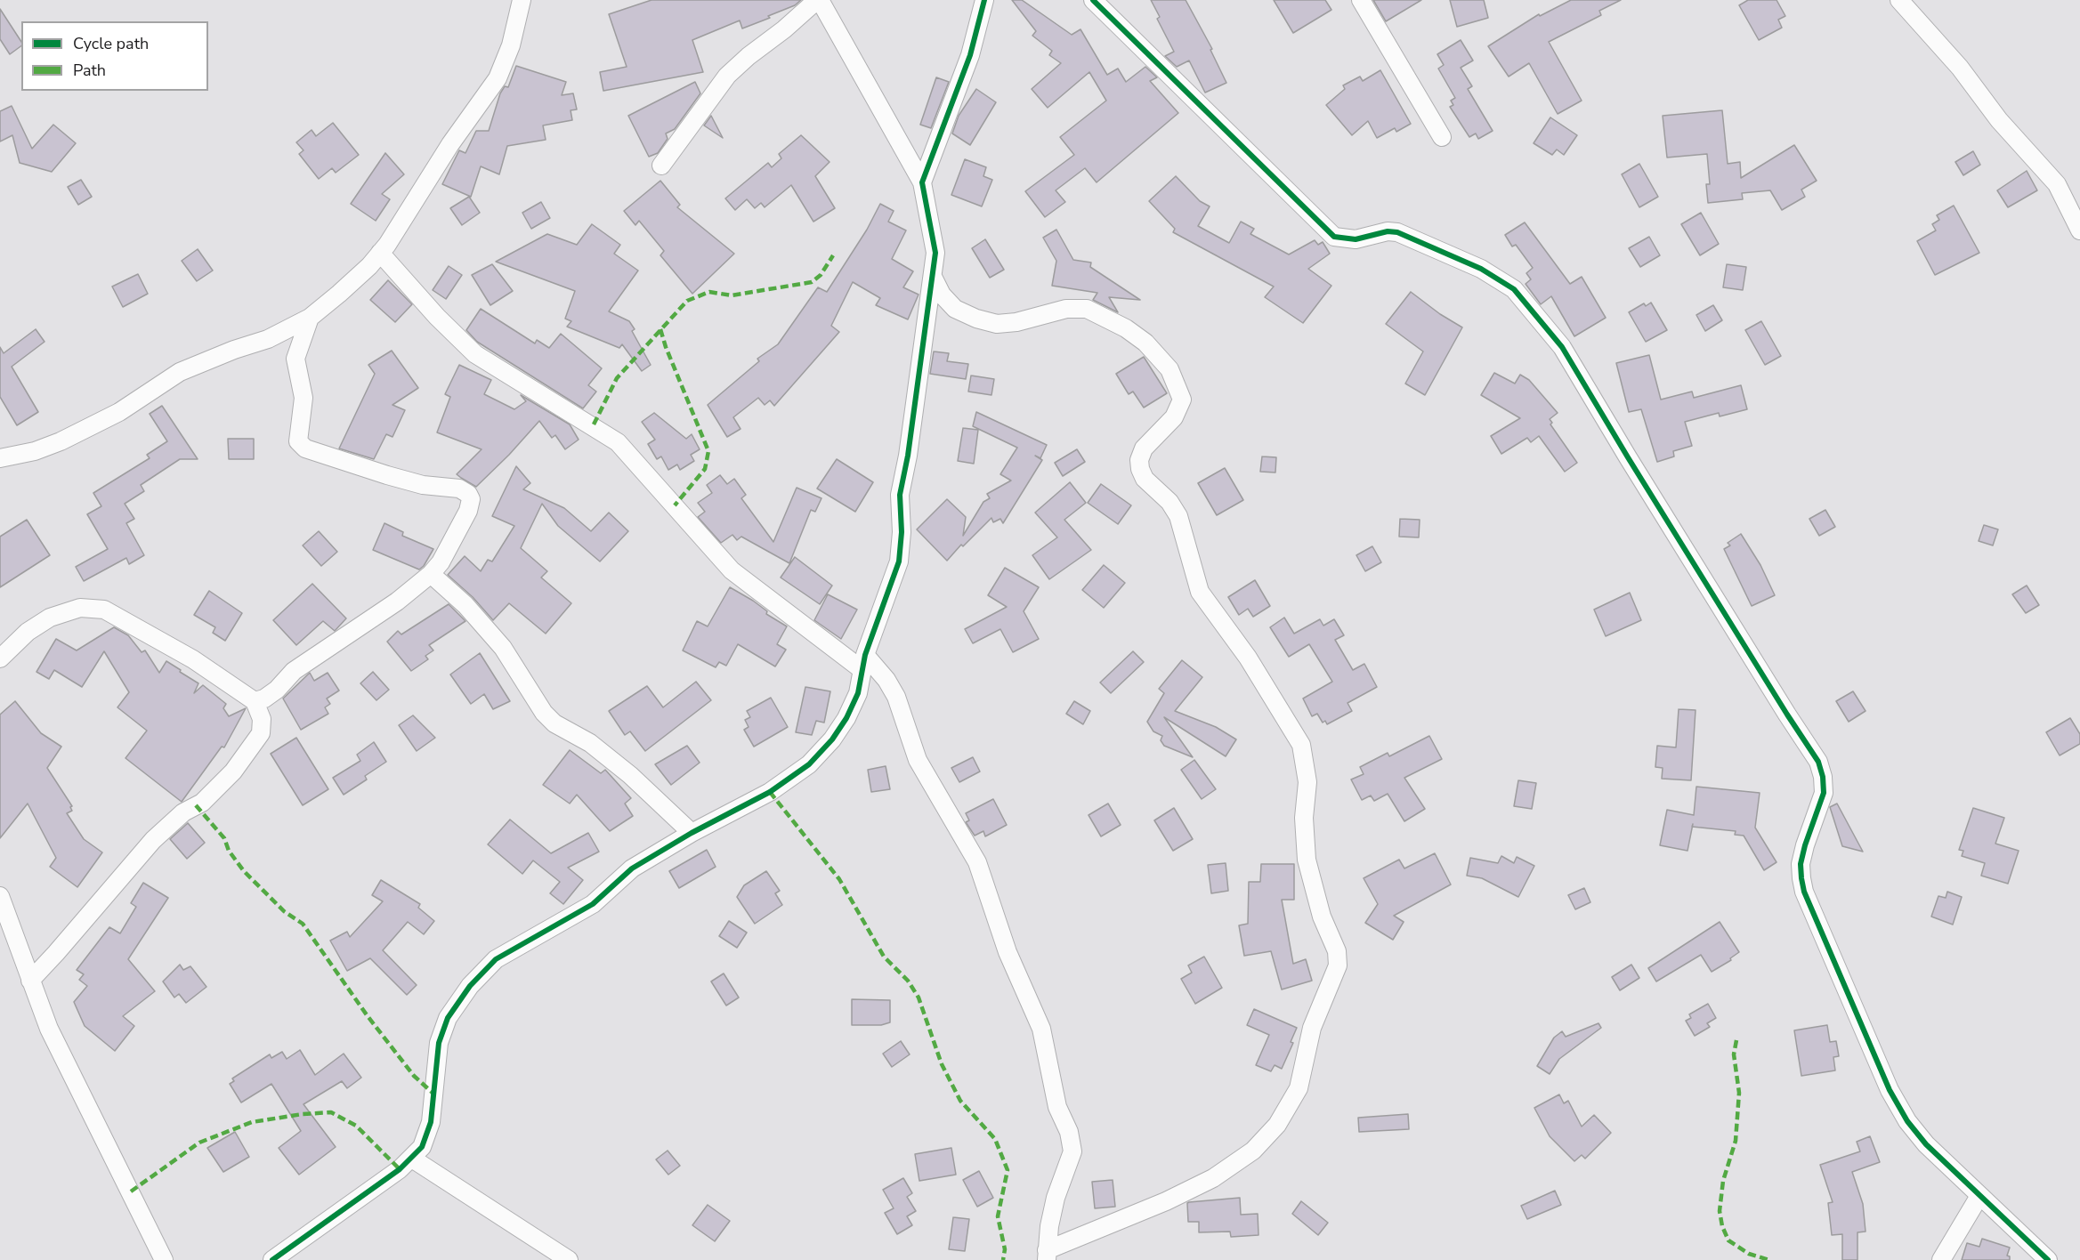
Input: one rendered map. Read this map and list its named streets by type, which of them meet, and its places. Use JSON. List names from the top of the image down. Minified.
{"legend":["Cycle path","Path"]}
